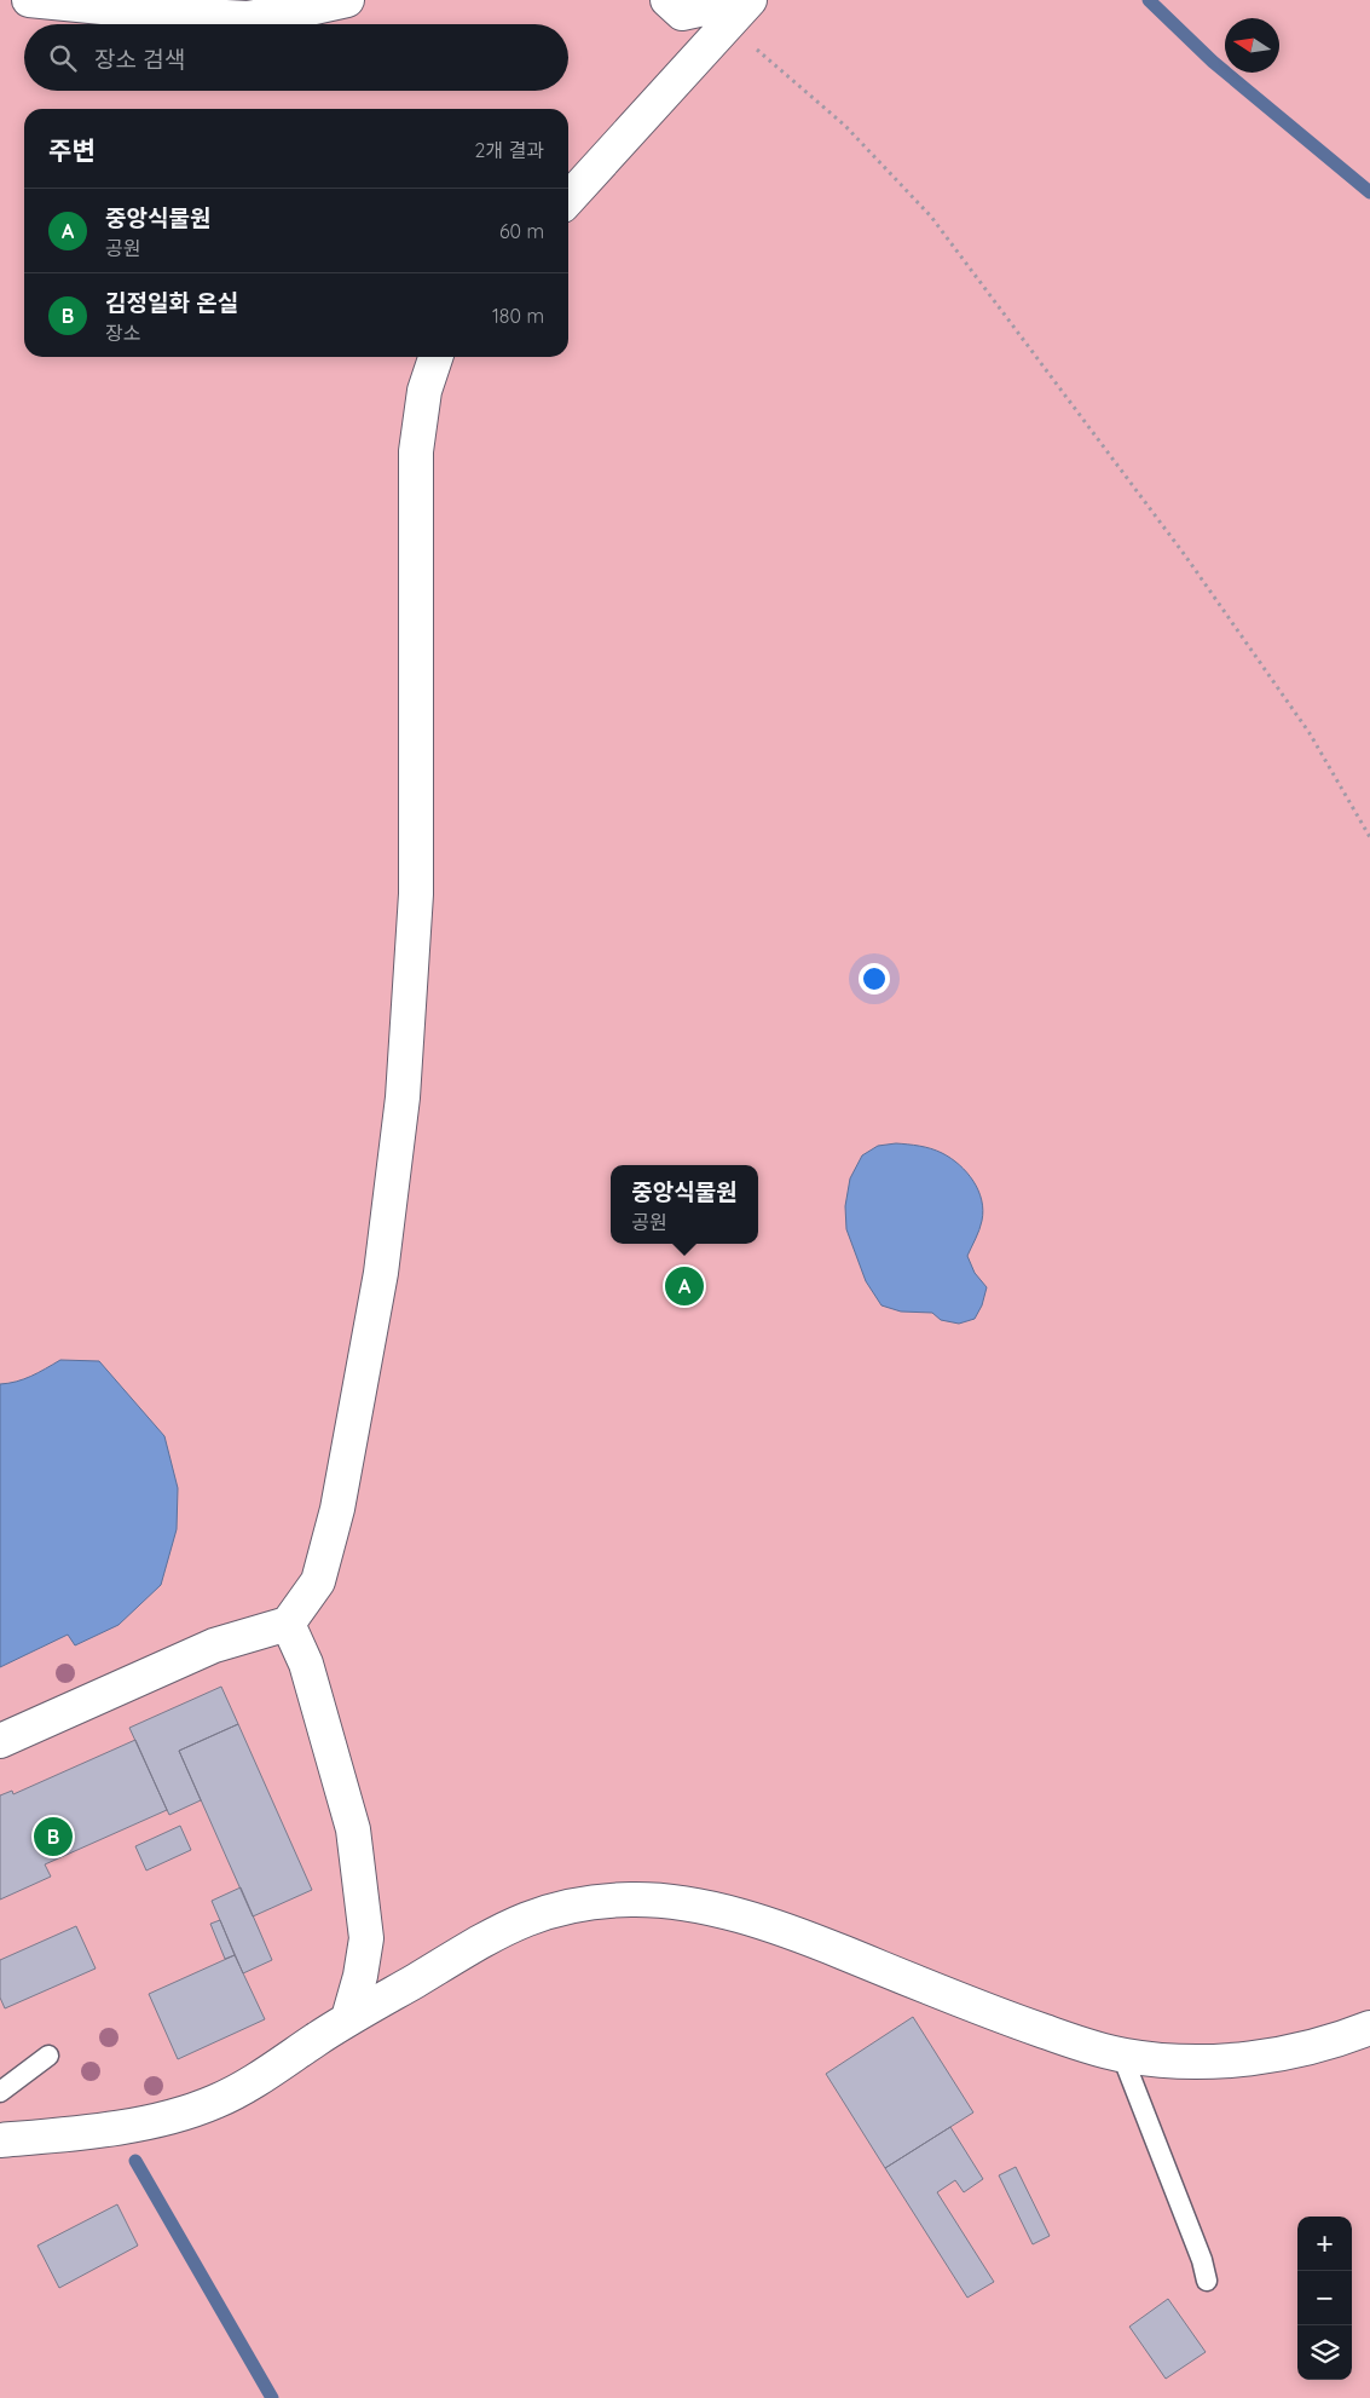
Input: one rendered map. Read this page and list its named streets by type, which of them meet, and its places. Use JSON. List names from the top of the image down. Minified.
{"north":"left","page":{"search":"장소 검색","heading":["주변","2개 결과"],"list":[{"mark":"A","name":"중앙식물원","note":"공원","value":"60 m"},{"mark":"B","name":"김정일화 온실","note":"장소","value":"180 m"}],"popup":["중앙식물원","공원"],"pins":["A","B"],"map_buttons":["+","−"]}}
